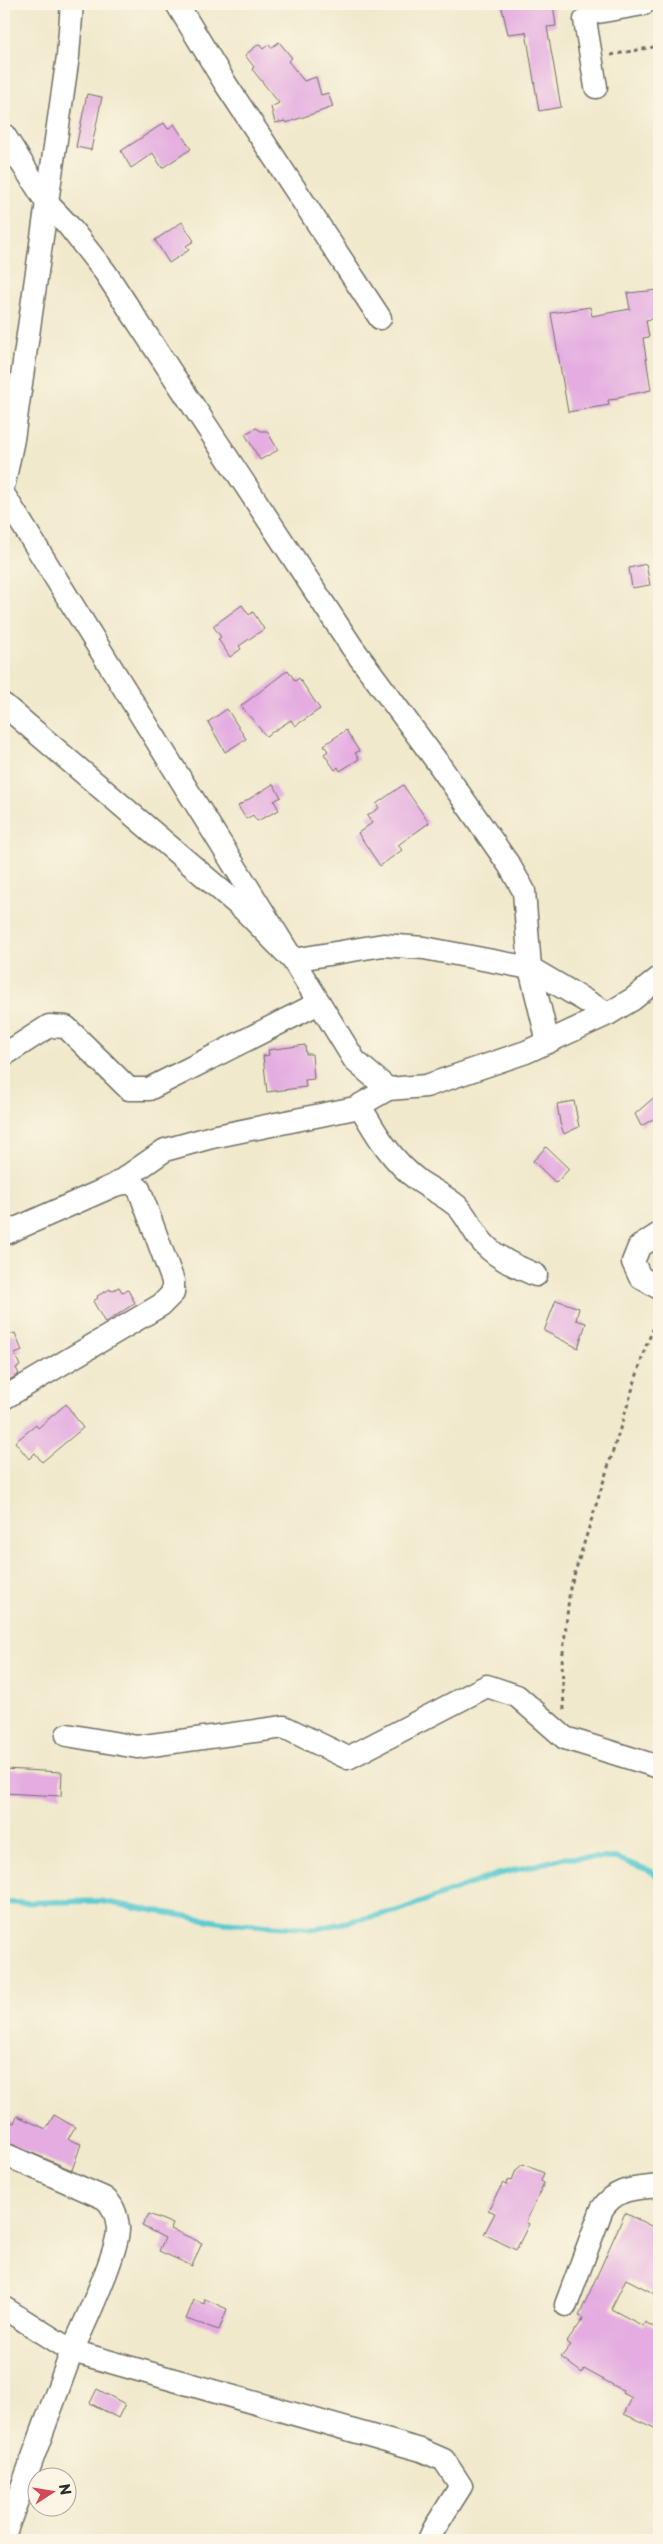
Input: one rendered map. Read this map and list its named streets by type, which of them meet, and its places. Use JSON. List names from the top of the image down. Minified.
{"north":"right"}
